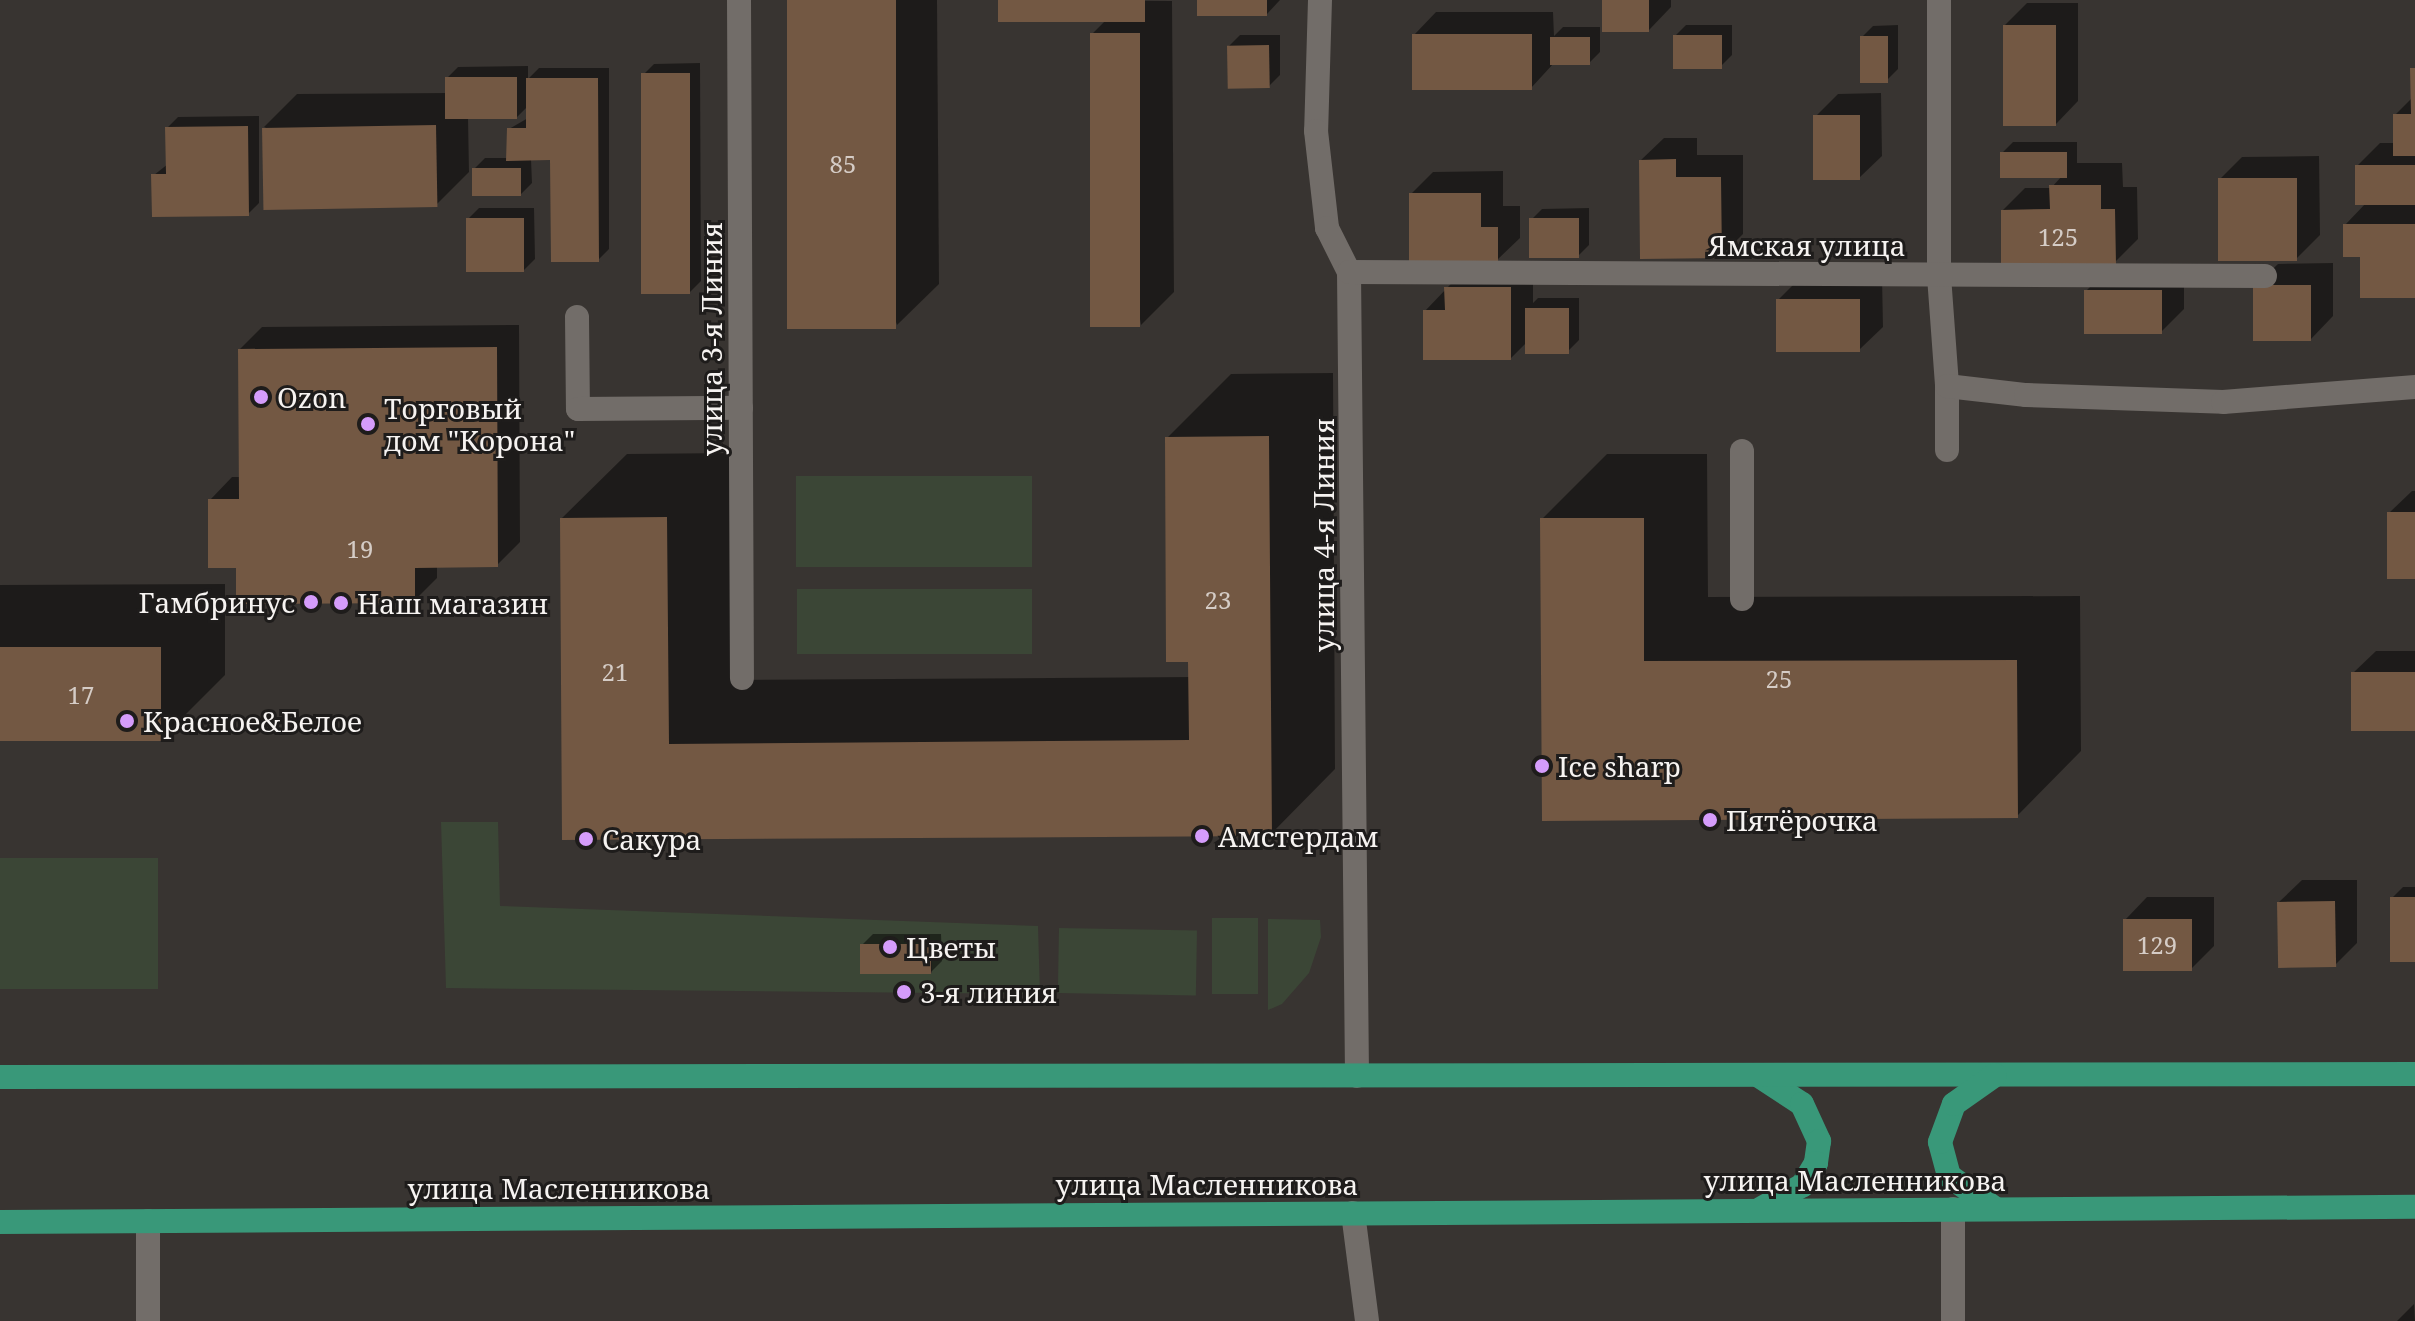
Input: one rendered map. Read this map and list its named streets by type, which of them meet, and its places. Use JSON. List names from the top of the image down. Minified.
{"streets":{"main road":["улица Масленникова"],"street":["Ямская улица","улица 3-я Линия","улица 4-я Линия"]},"crossings":[["Ямская улица","улица 4-я Линия"]],"places":["Ozon","Торговый дом \"Корона\"","Гамбринус","Наш магазин","Красное&Белое","Ice sharp","Пятёрочка","Амстердам","Сакура","Цветы","3-я линия"],"house_numbers":["85","125","19","23","21","25","17","129"]}
